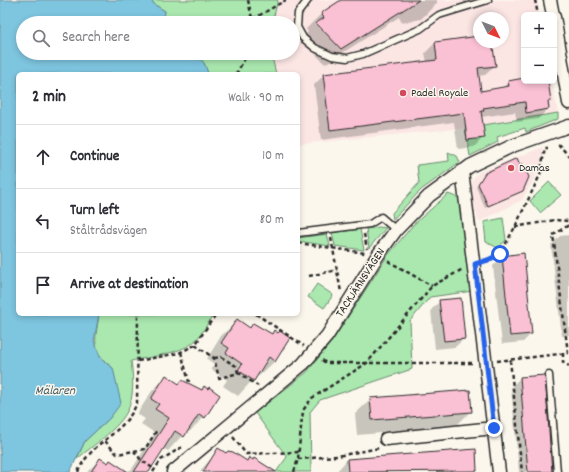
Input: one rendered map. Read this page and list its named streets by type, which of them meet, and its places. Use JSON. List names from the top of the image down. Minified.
{"streets":{"street":["TACKJÄRNSVÄGEN"]},"water":["Mälaren"],"places":["Padel Royale","Damas"],"north":"bottom right","page":{"map_buttons":["+","−"],"search":"Search here","heading":["2 min","Walk · 90 m"],"list":[["Continue","10 m"],["Turn left","Ståltrådsvägen","80 m"],"Arrive at destination"]}}
